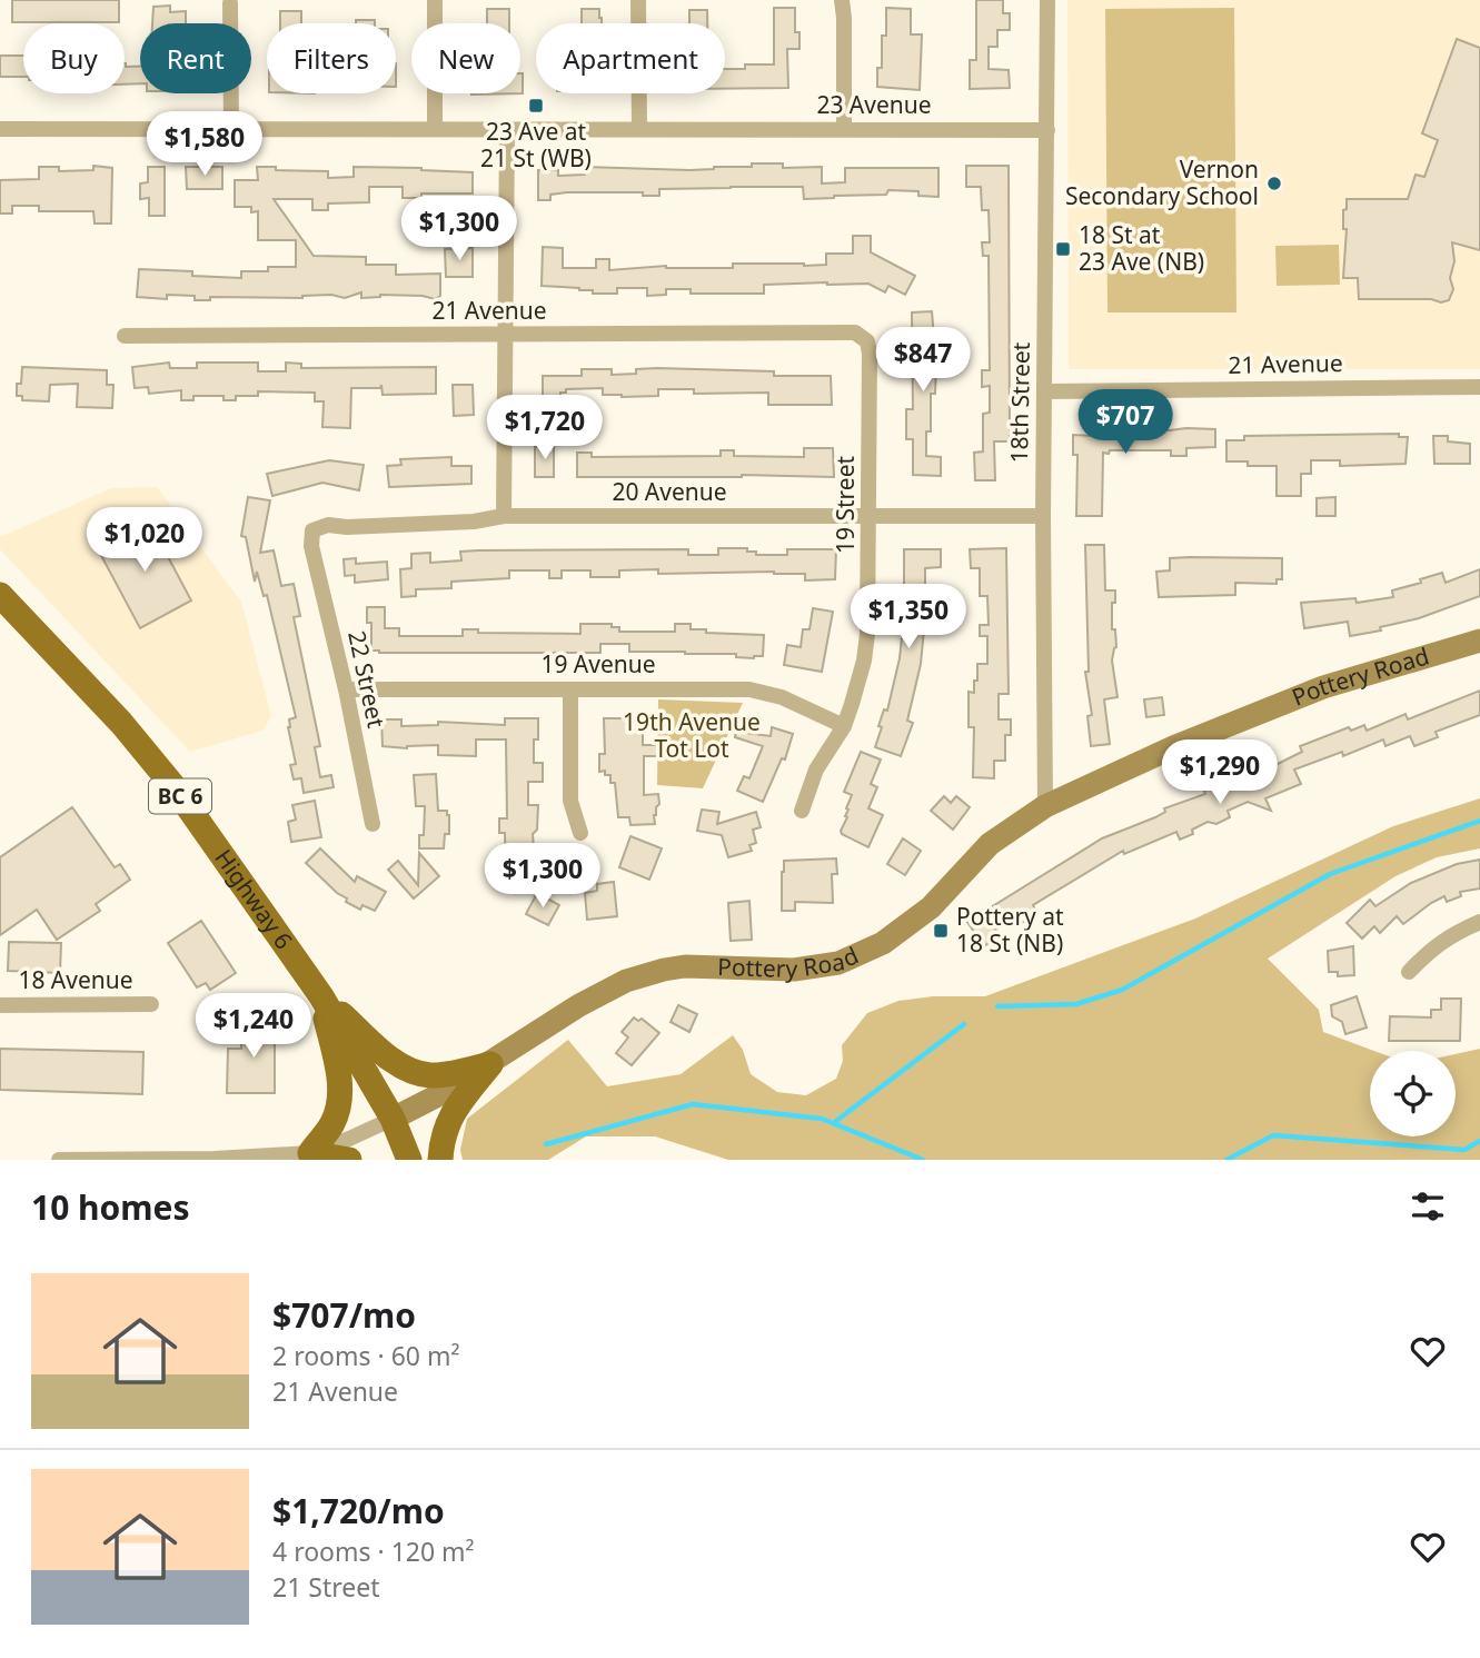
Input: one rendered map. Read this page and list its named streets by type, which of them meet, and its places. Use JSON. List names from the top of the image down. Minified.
{"streets":{"main road":["BC 6","Highway 6"],"street":["23 Avenue","21 Avenue","18th Street","20 Avenue","19 Street","19 Avenue","Pottery Road","22 Street","18 Avenue"]},"crossings":[["23 Avenue","18th Street"],["21 Avenue","18th Street"],["21 Avenue","19 Street"],["18th Street","20 Avenue"],["18th Street","Pottery Road"],["20 Avenue","19 Street"],["20 Avenue","22 Street"],["19 Street","19 Avenue"],["19 Avenue","22 Street"],["Pottery Road","Highway 6"]],"parks":["19th Avenue Tot Lot"],"places":{"transit":["23 Ave at 21 St (WB)","18 St at 23 Ave (NB)","Pottery at 18 St (NB)"],"other":["Vernon Secondary School"]},"page":{"chip":["Buy","Rent","Filters","New","Apartment"],"price":["$1,580","$1,300","$847","$707","$1,720","$1,020","$1,350","$1,290","$1,300","$1,240"],"heading":"10 homes","list":[{"name":"$707/mo","note":"2 rooms · 60 m² · 21 Avenue"},{"name":"$1,720/mo","note":"4 rooms · 120 m² · 21 Street"}]}}
